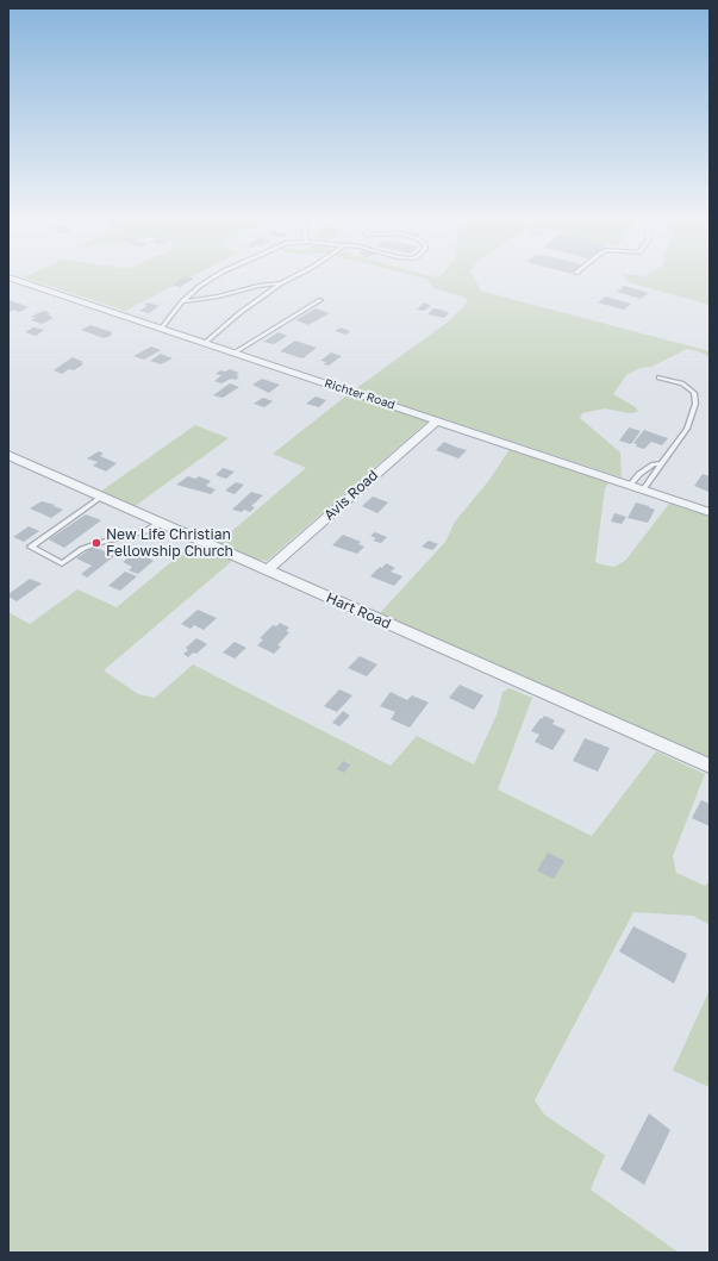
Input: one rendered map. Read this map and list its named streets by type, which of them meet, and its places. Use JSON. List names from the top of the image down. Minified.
{"streets":{"street":["Richter Road","Avis Road","Hart Road"]},"crossings":[["Richter Road","Avis Road"],["Avis Road","Hart Road"]],"places":["New Life Christian Fellowship Church"]}
